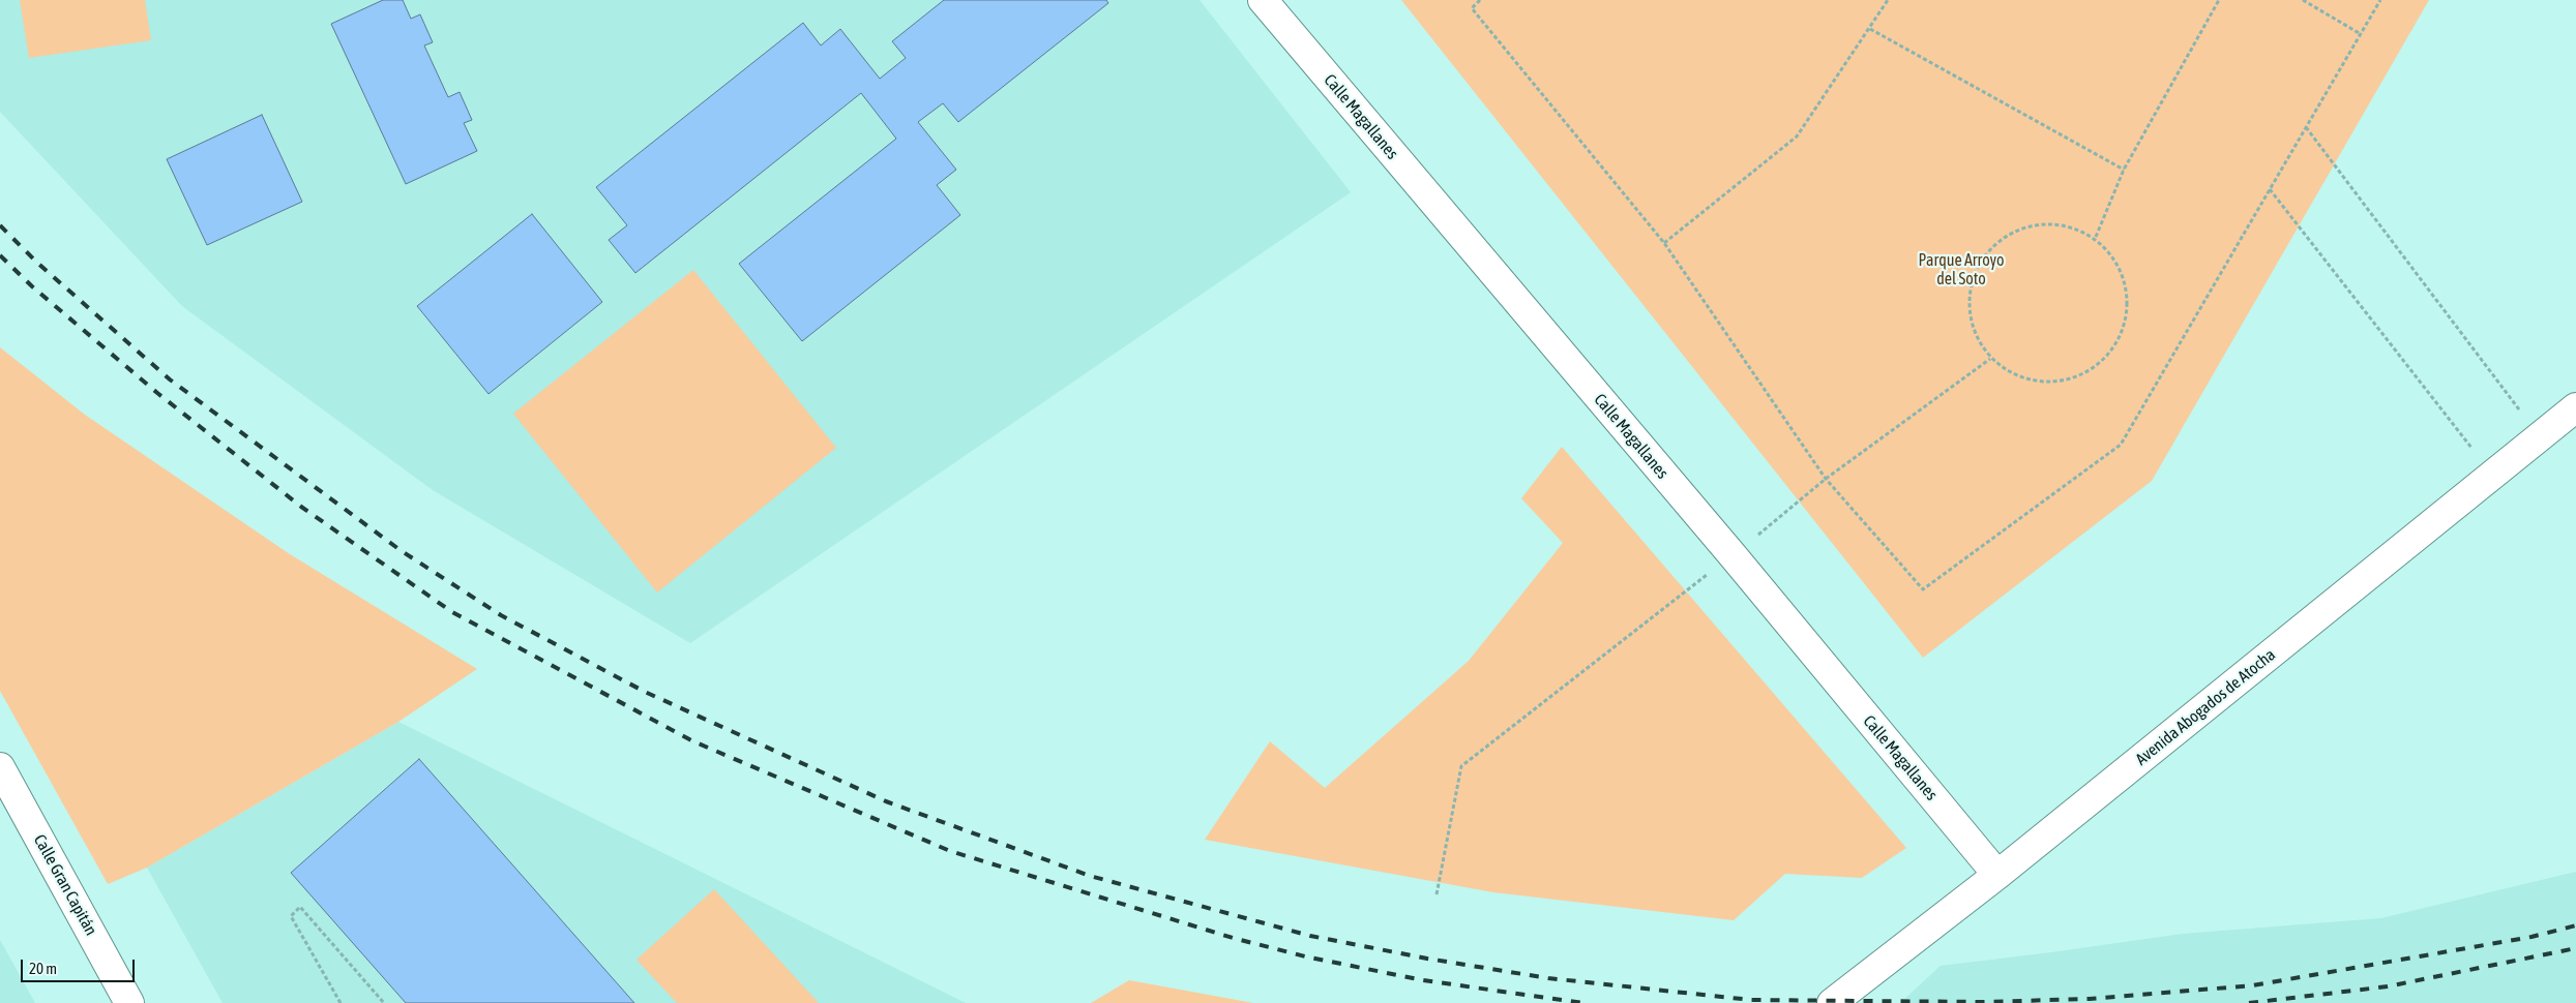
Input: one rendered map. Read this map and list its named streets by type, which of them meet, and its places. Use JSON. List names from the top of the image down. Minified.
{"streets":{"street":["Calle Magallanes","Avenida Abogados de Atocha","Calle Gran Capitán"]},"crossings":[["Calle Magallanes","Avenida Abogados de Atocha"]],"parks":["Parque Arroyo del Soto"],"scale_bar":"20 m"}
